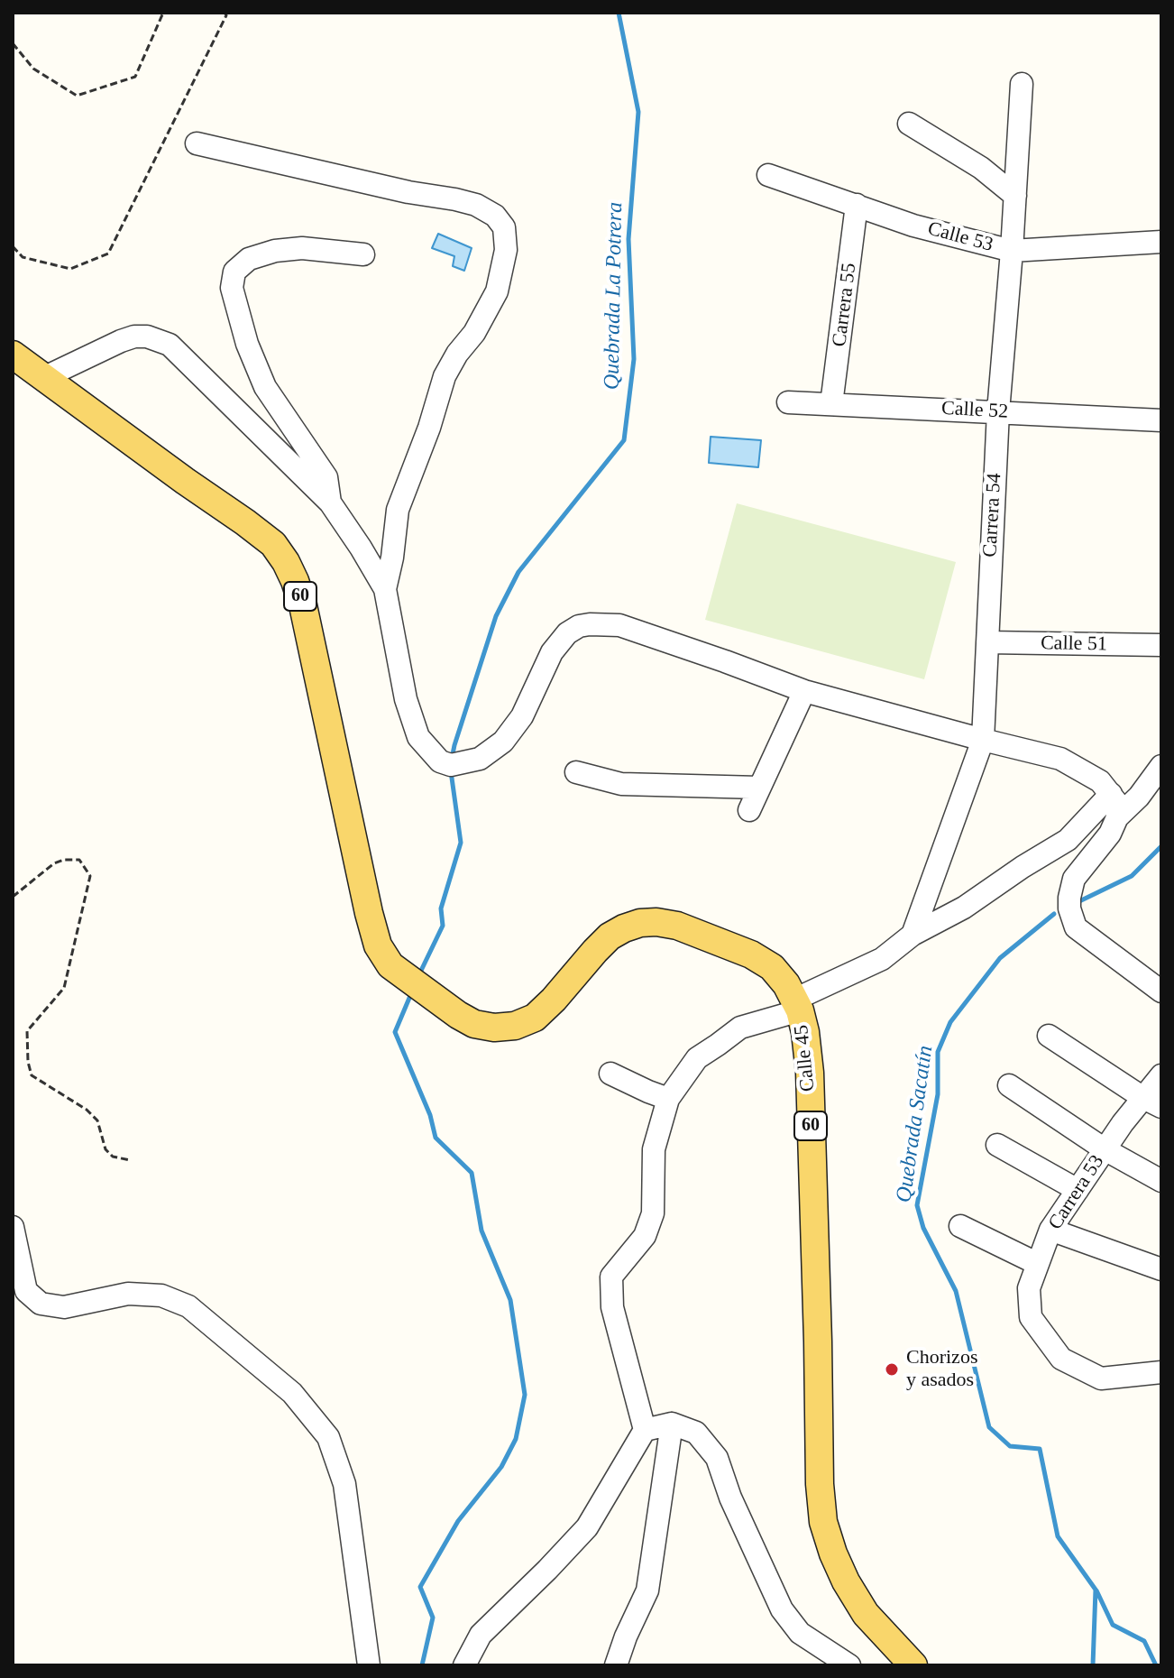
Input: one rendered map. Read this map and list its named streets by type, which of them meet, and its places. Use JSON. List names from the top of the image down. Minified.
{"streets":{"main road":["60","Calle 45"],"street":["Calle 53","Carrera 55","Calle 52","Carrera 54","Calle 51","Carrera 53"]},"crossings":[["Calle 53","Carrera 55"],["Calle 53","Carrera 54"],["Carrera 55","Calle 52"],["Calle 52","Carrera 54"],["Carrera 54","Calle 51"],["60","Calle 45"]],"water":["Quebrada La Potrera","Quebrada Sacatín"],"places":["Chorizos y asados"]}
